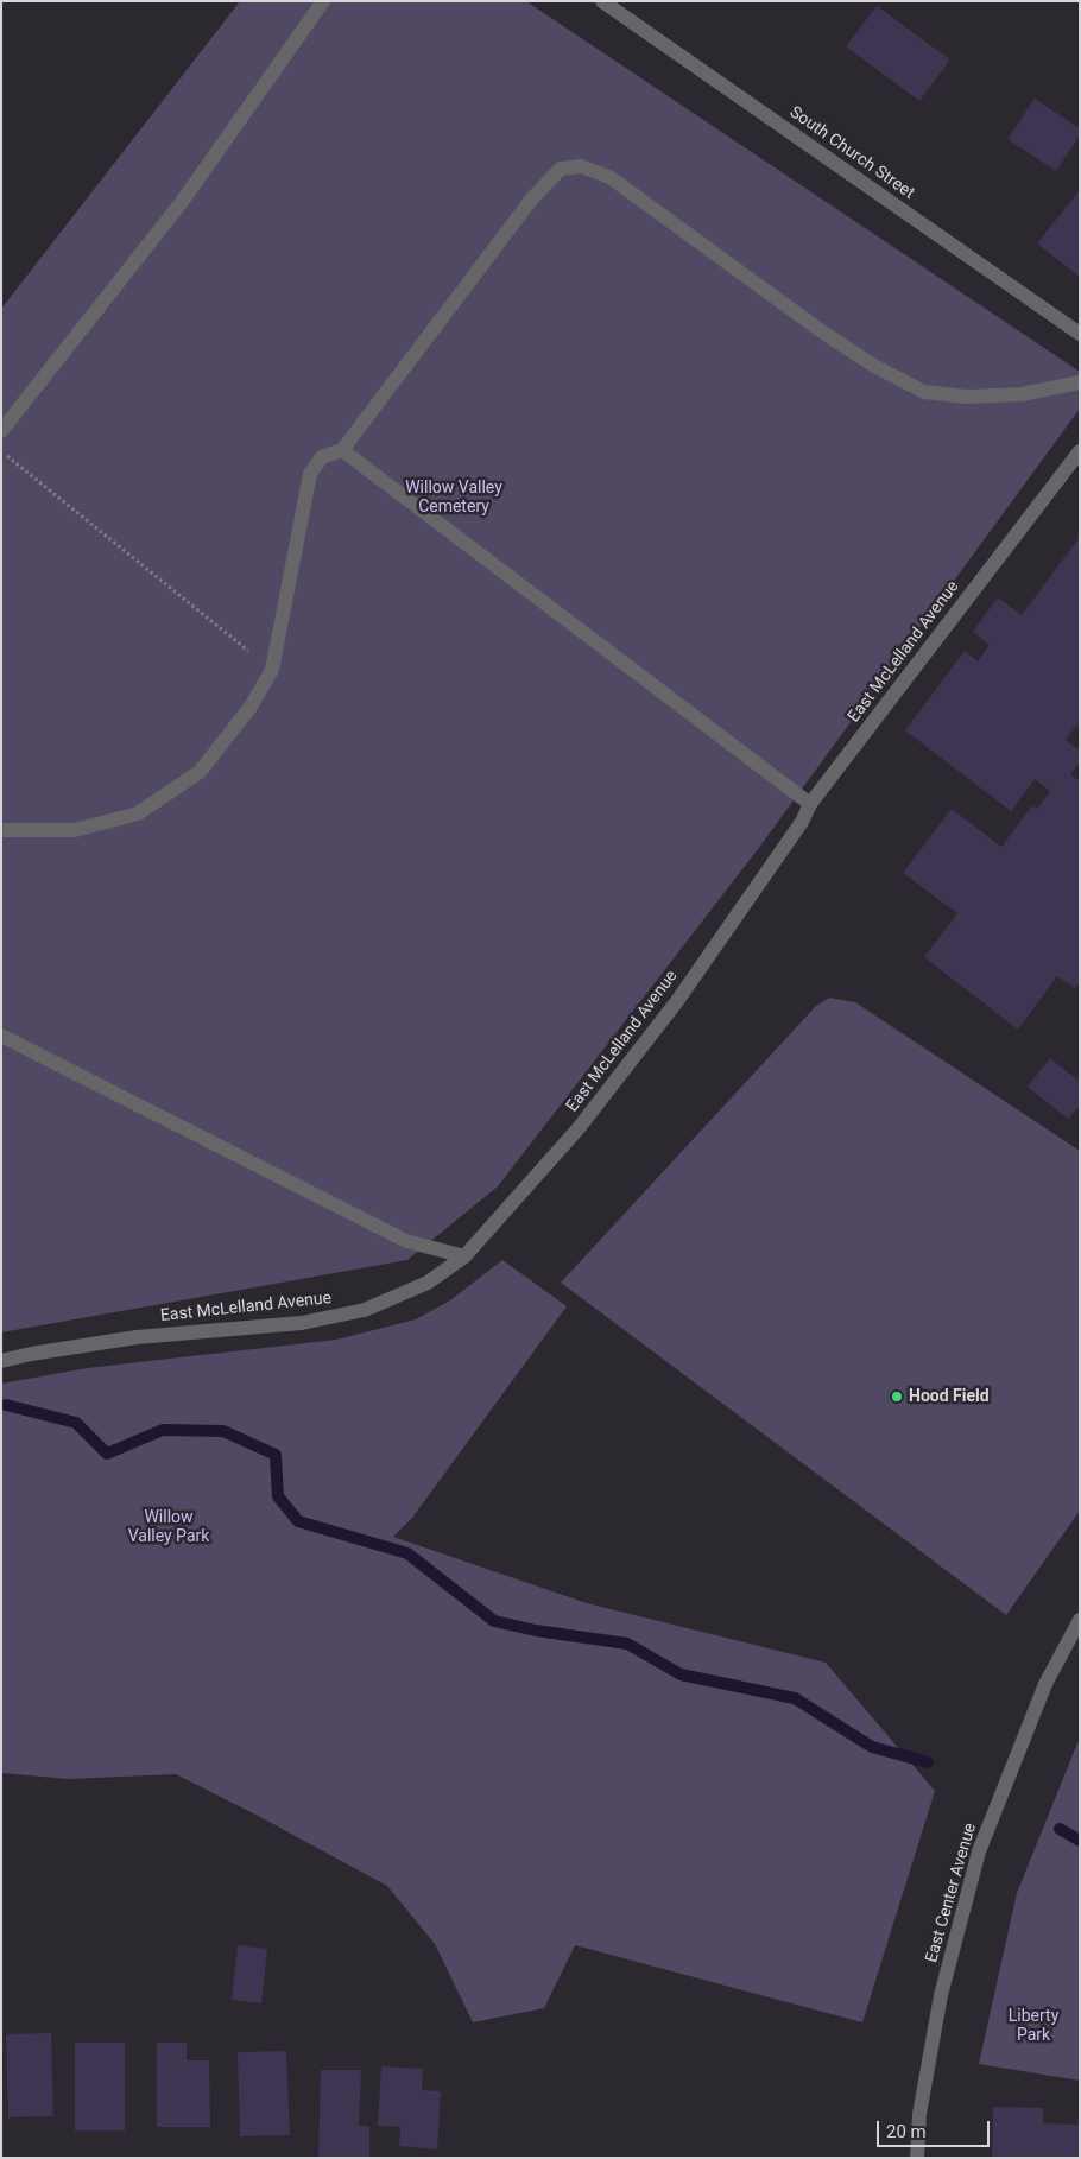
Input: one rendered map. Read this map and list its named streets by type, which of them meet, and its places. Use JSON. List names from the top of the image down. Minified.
{"streets":{"street":["South Church Street","East McLelland Avenue","East Center Avenue"]},"parks":["Willow Valley Cemetery","Willow Valley Park","Liberty Park"],"places":["Hood Field"],"scale_bar":"20 m"}
